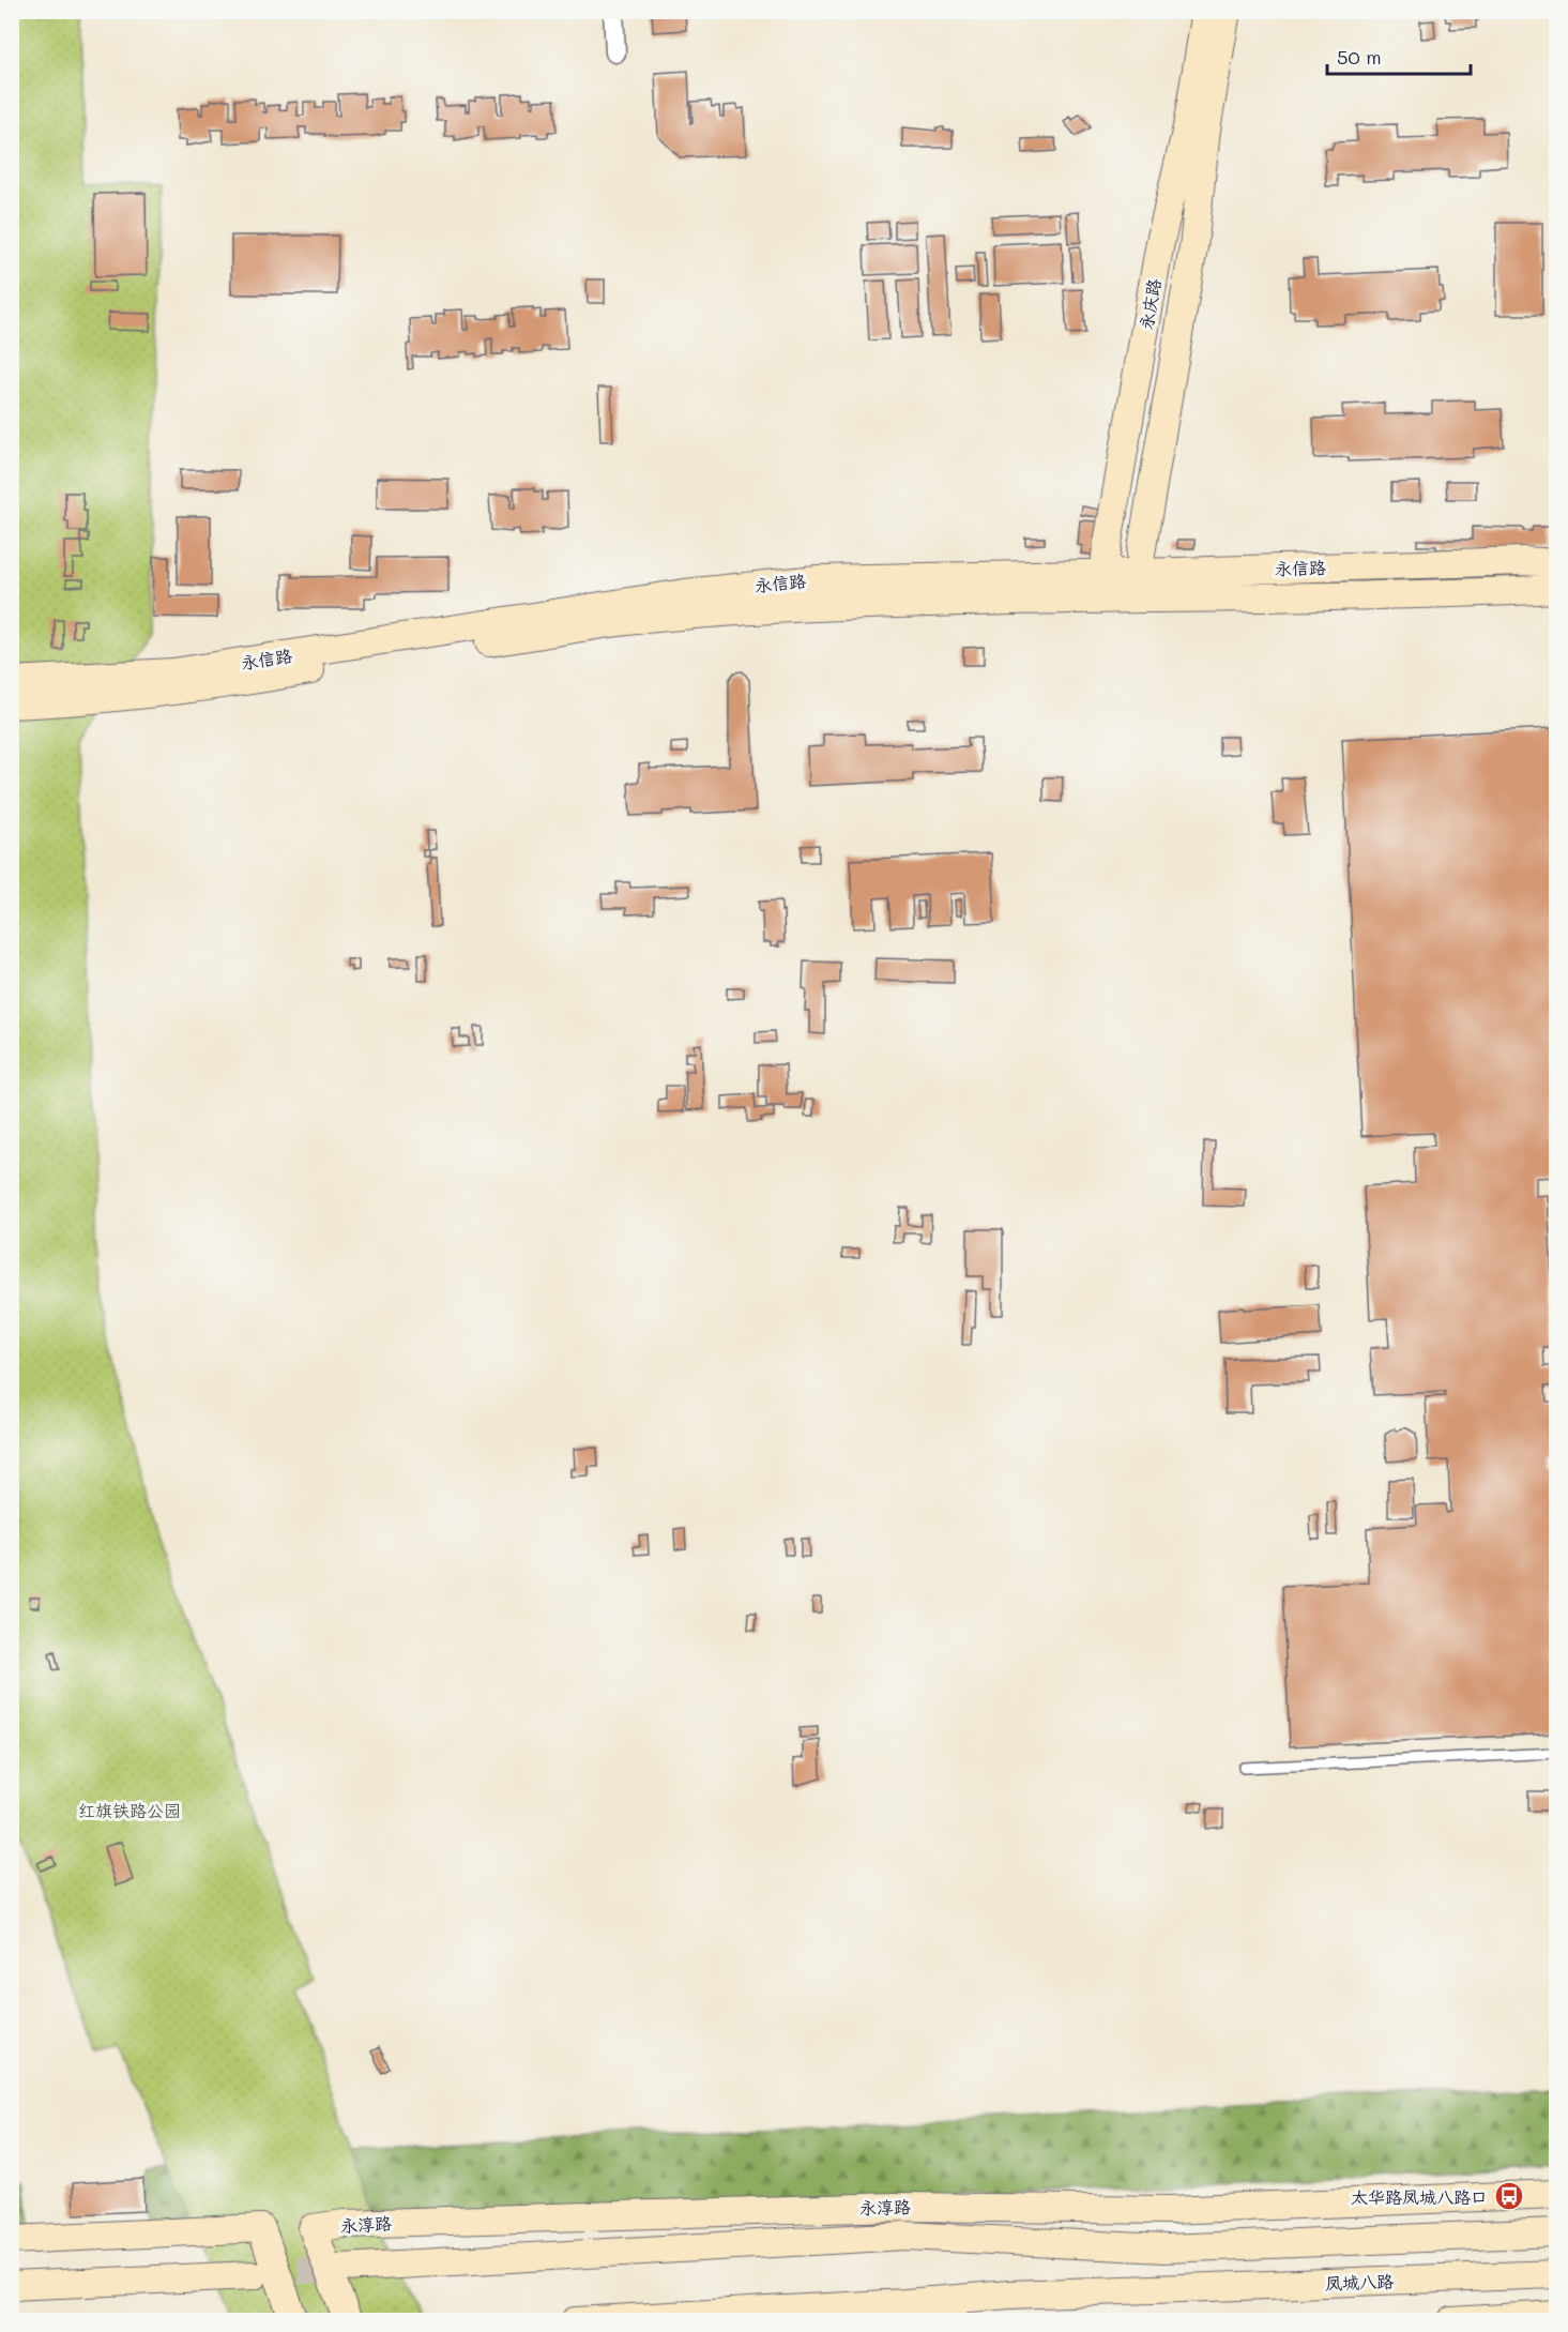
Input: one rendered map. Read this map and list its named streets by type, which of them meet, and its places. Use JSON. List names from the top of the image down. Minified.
{"streets":{"street":["永庆路","永信路","永淳路","凤城八路"]},"crossings":[["永庆路","永信路"]],"parks":["红旗铁路公园"],"places":{"bus stop":["太华路凤城八路口"]},"scale_bar":"50 m"}
